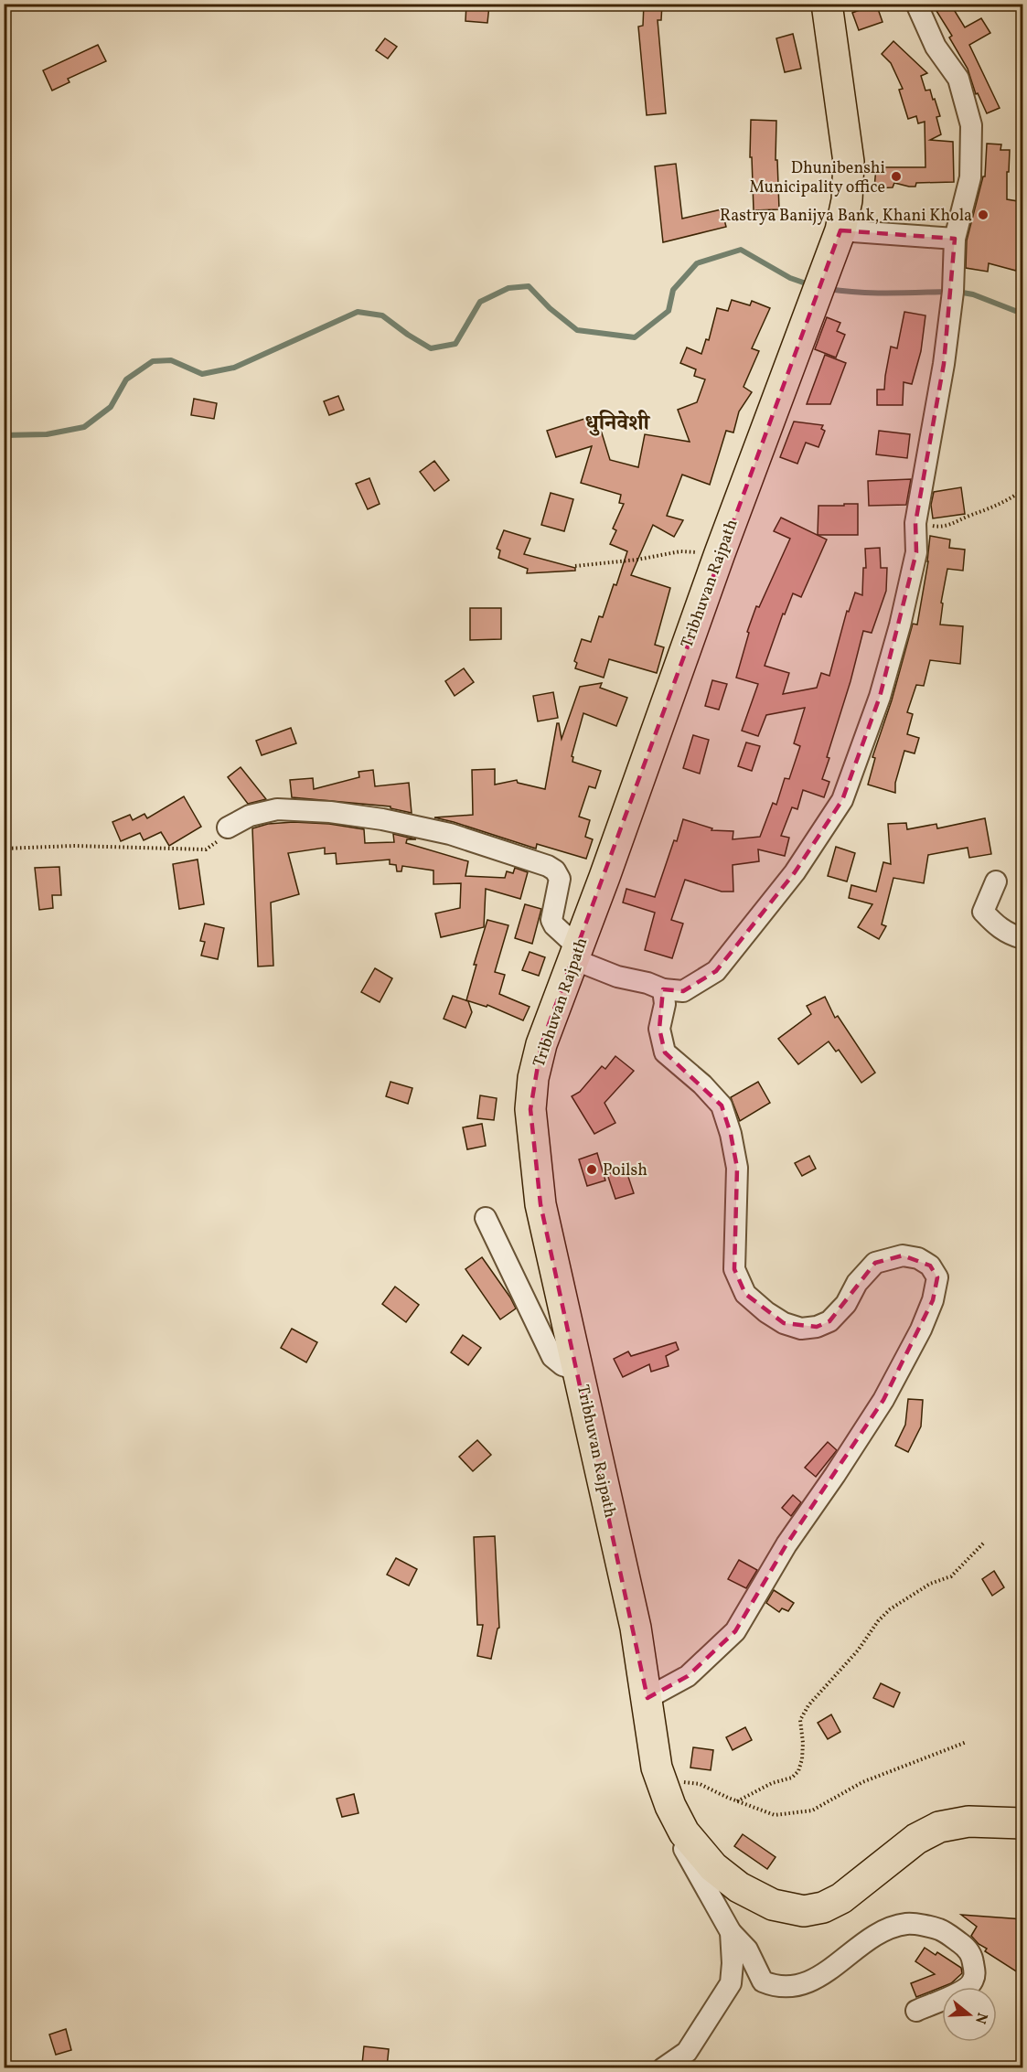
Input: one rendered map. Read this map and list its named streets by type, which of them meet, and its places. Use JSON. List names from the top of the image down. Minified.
{"streets":{"highway":["Tribhuvan Rajpath"]},"districts":["धुनिवेशी"],"places":["Dhunibenshi Municipality office","Rastrya Banijya Bank, Khani Khola","Poilsh"],"north":"right"}
